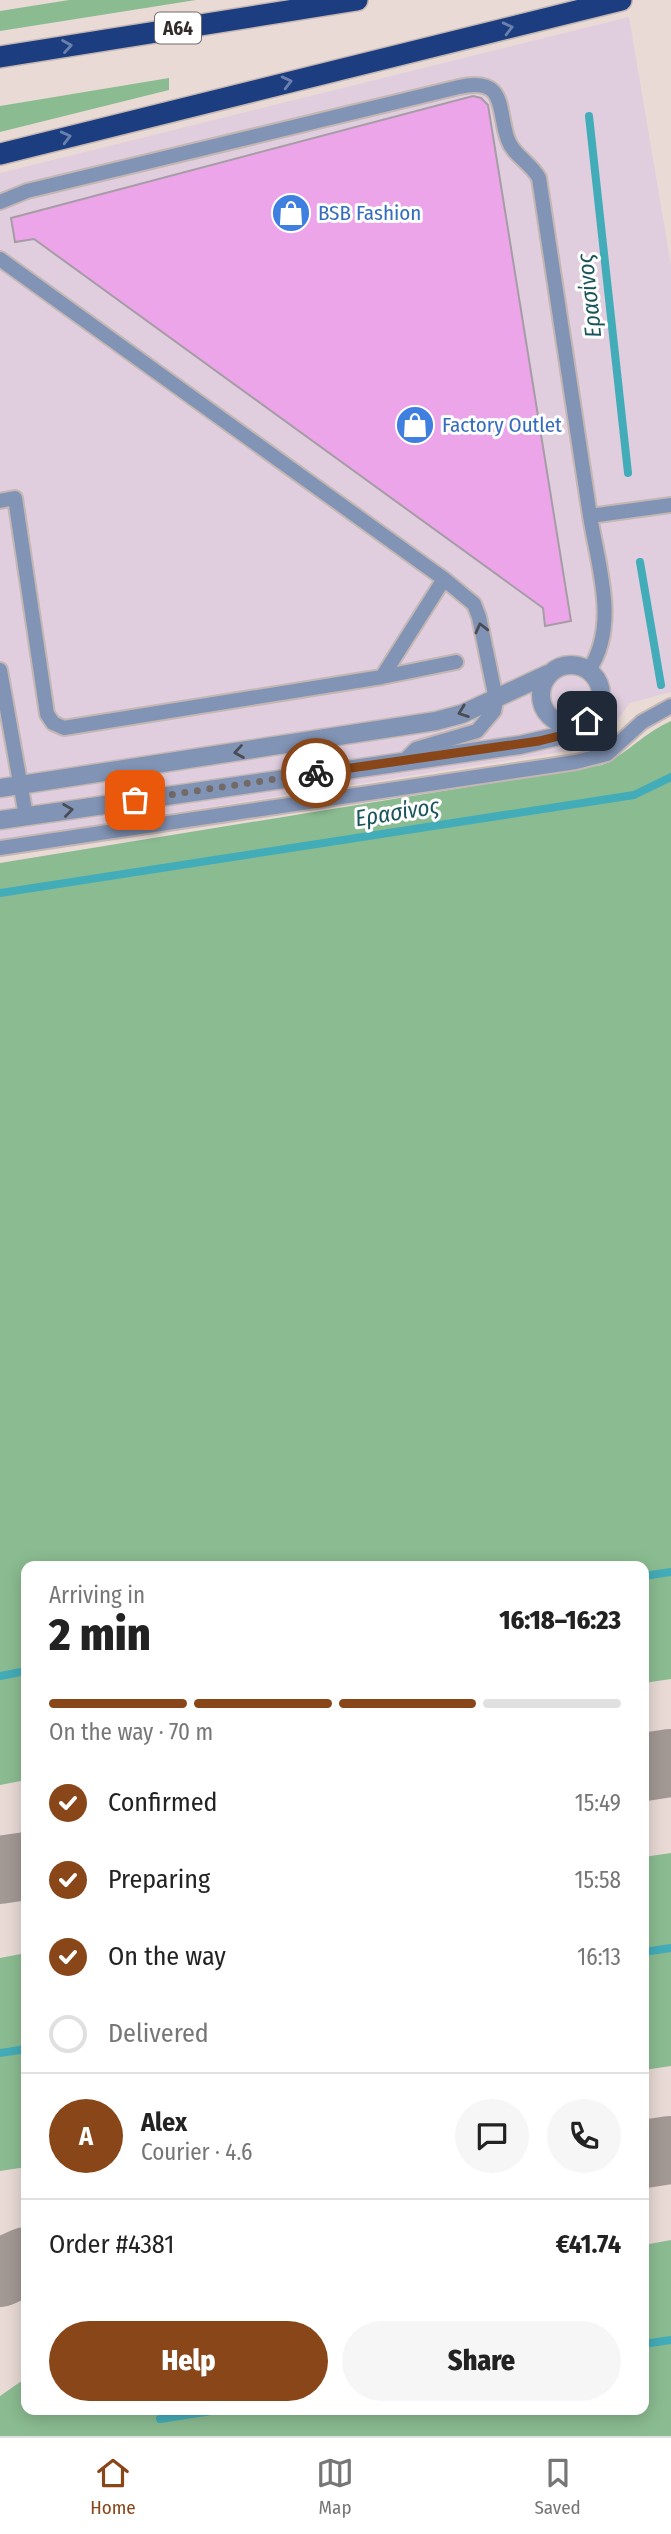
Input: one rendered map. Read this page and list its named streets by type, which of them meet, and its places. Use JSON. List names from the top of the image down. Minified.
{"streets":{"highway":["Α64"]},"water":["Ερασίνος"],"places":{"shop":["BSB Fashion","Factory Outlet"]},"page":{"heading":["2 min","Arriving in","16:18–16:23"],"panel":["Alex","Courier · 4.6","Order #4381","€41.74"],"bar":"On the way · 70 m","list":[["Confirmed","15:49"],["Preparing","15:58"],["On the way","16:13"],"Delivered"],"round":"A","buttons":["Help","Share"],"tabs":["Home","Map","Saved"]}}
